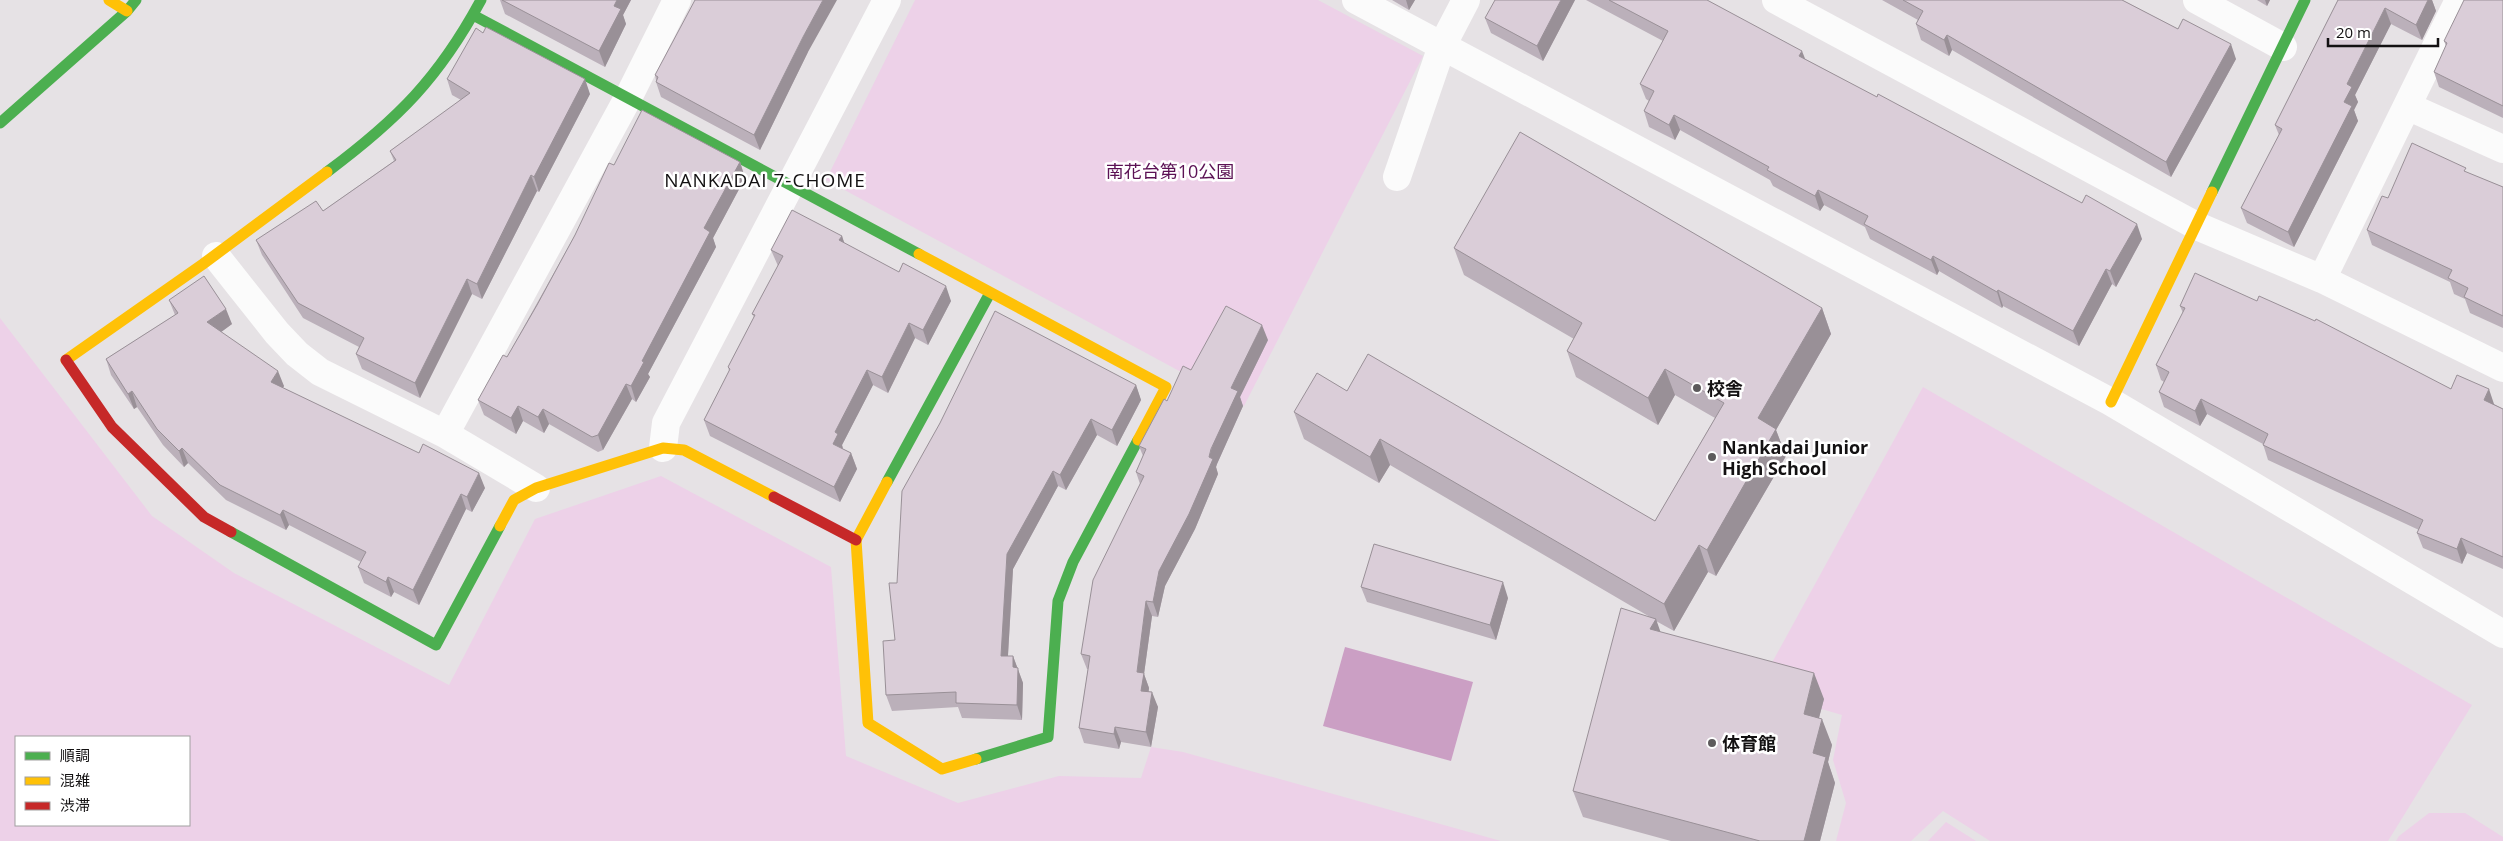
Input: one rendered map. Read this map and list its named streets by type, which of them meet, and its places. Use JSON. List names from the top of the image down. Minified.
{"districts":["NANKADAI 7-CHOME"],"parks":["南花台第10公園"],"places":["校舎","Nankadai Junior High School","体育館"],"legend":["順調","混雑","渋滞"],"scale_bar":"20 m"}
